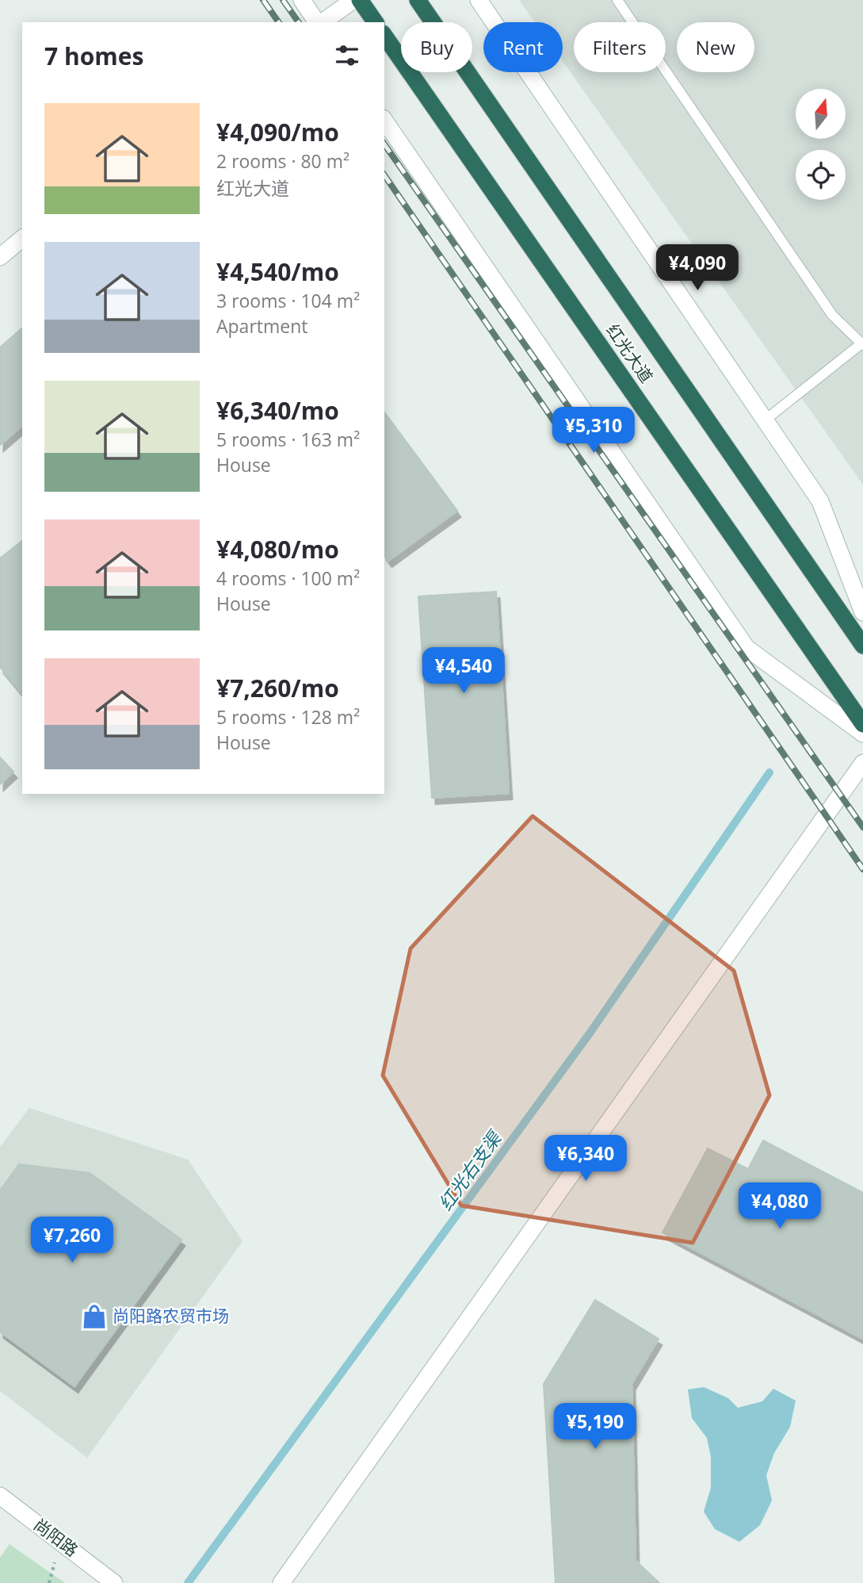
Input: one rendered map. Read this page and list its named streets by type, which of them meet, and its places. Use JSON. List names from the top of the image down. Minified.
{"streets":{"highway":["红光大道"],"street":["尚阳路"]},"water":["红光右支渠"],"places":{"shop":["尚阳路农贸市场"]},"north":"top","page":{"chip":["Buy","Rent","Filters","New"],"heading":"7 homes","list":[{"name":"¥4,090/mo","note":"2 rooms · 80 m² · 红光大道"},{"name":"¥4,540/mo","note":"3 rooms · 104 m² · Apartment"},{"name":"¥6,340/mo","note":"5 rooms · 163 m² · House"},{"name":"¥4,080/mo","note":"4 rooms · 100 m² · House"},{"name":"¥7,260/mo","note":"5 rooms · 128 m² · House"}],"price":["¥4,090","¥5,310","¥4,540","¥6,340","¥4,080","¥7,260","¥5,190"]}}
